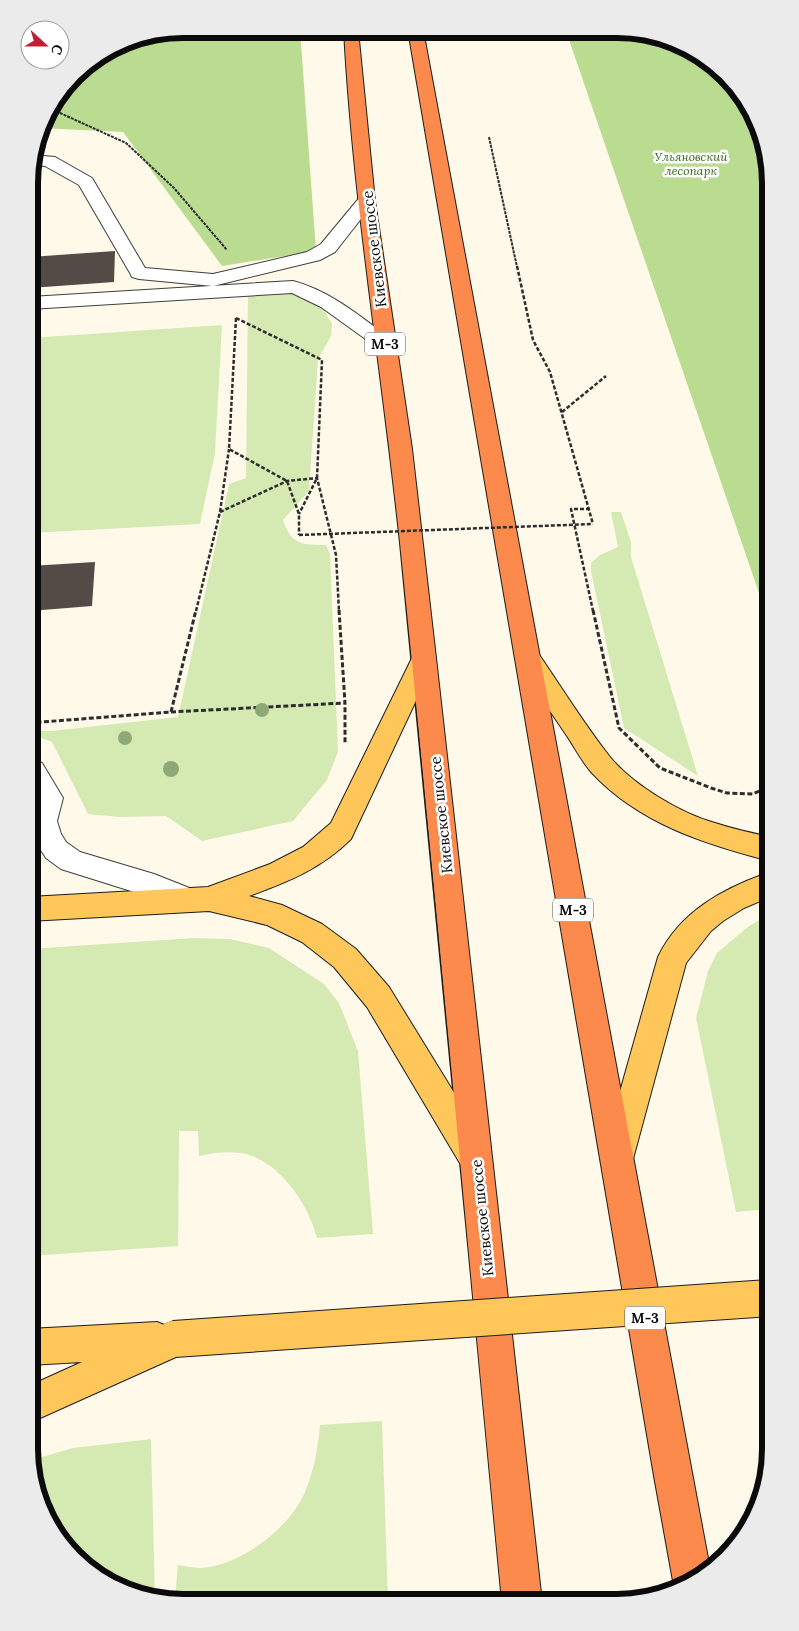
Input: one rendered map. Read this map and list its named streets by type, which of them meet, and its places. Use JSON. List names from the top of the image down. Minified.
{"streets":{"highway":["Киевское шоссе","М-3"]},"parks":["Ульяновский лесопарк"],"north":"right"}
